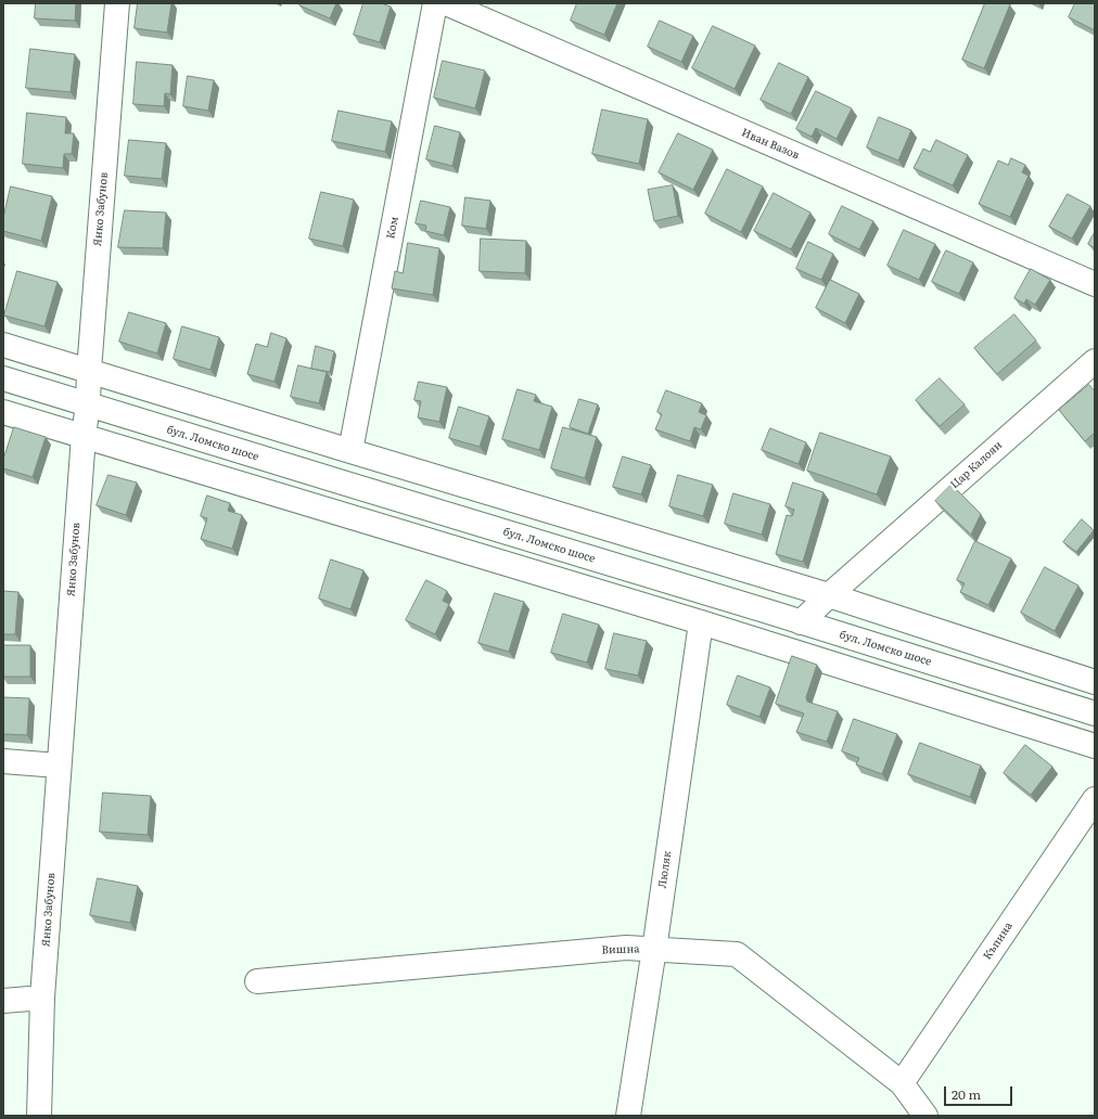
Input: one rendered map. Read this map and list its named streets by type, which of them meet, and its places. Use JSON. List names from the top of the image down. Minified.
{"streets":{"street":["Иван Вазов","Янко Забунов","Ком","бул. Ломско шосе","Цар Калоян","Люляк","Къпина","Вишна"]},"crossings":[["Янко Забунов","бул. Ломско шосе"],["бул. Ломско шосе","Цар Калоян"],["Люляк","Вишна"],["Къпина","Вишна"]],"scale_bar":"20 m"}
